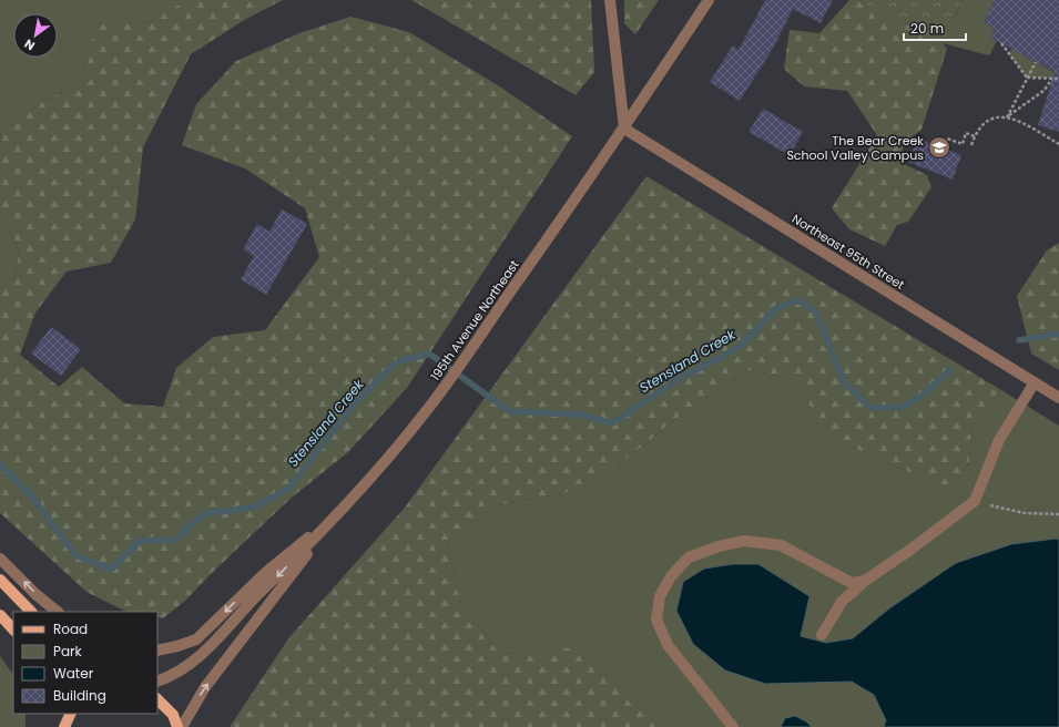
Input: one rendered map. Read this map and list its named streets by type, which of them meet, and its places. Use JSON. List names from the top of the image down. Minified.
{"streets":{"street":["Northeast 95th Street","195th Avenue Northeast"]},"crossings":[["Northeast 95th Street","195th Avenue Northeast"]],"water":["Stensland Creek"],"places":{"school or university":["The Bear Creek School Valley Campus"]},"legend":["Road","Park","Water","Building"],"scale_bar":"20 m","north":"bottom left"}
